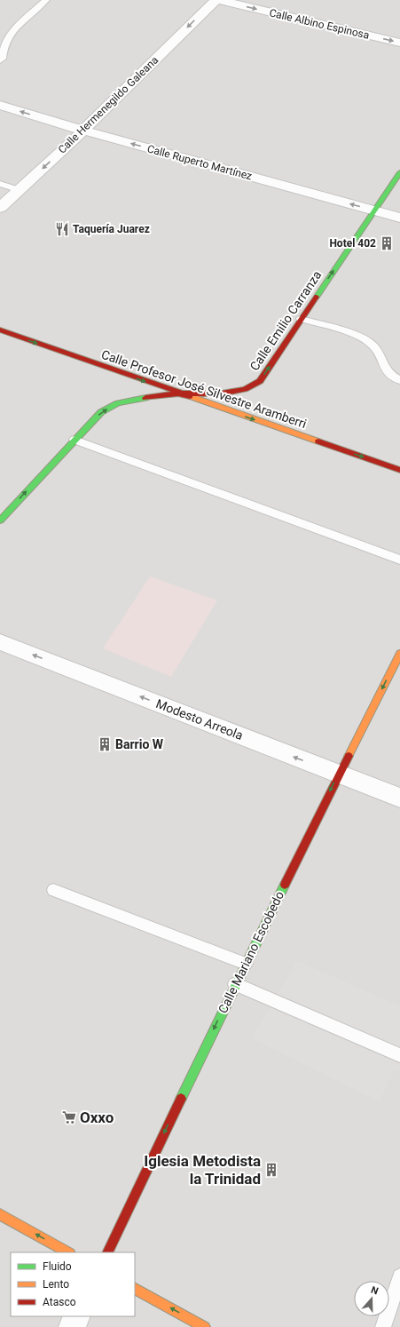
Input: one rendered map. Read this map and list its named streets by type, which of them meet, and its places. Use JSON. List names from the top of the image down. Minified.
{"streets":{"street":["Calle Albino Espinosa","Calle Hermenegildo Galeana","Calle Ruperto Martínez","Calle Emilio Carranza","Calle Profesor José Silvestre Aramberri","Modesto Arreola","Calle Mariano Escobedo"]},"crossings":[["Calle Hermenegildo Galeana","Calle Ruperto Martínez"],["Calle Ruperto Martínez","Calle Emilio Carranza"],["Calle Emilio Carranza","Calle Profesor José Silvestre Aramberri"],["Modesto Arreola","Calle Mariano Escobedo"]],"one_way":["Calle Albino Espinosa","Calle Hermenegildo Galeana","Calle Ruperto Martínez","Calle Emilio Carranza","Calle Profesor José Silvestre Aramberri","Modesto Arreola","Calle Mariano Escobedo"],"places":{"restaurant":["Taquería Juarez"],"building":["Hotel 402","Barrio W","Iglesia Metodista la Trinidad"],"supermarket":["Oxxo"]},"legend":["Fluido","Lento","Atasco"],"north":"top"}
